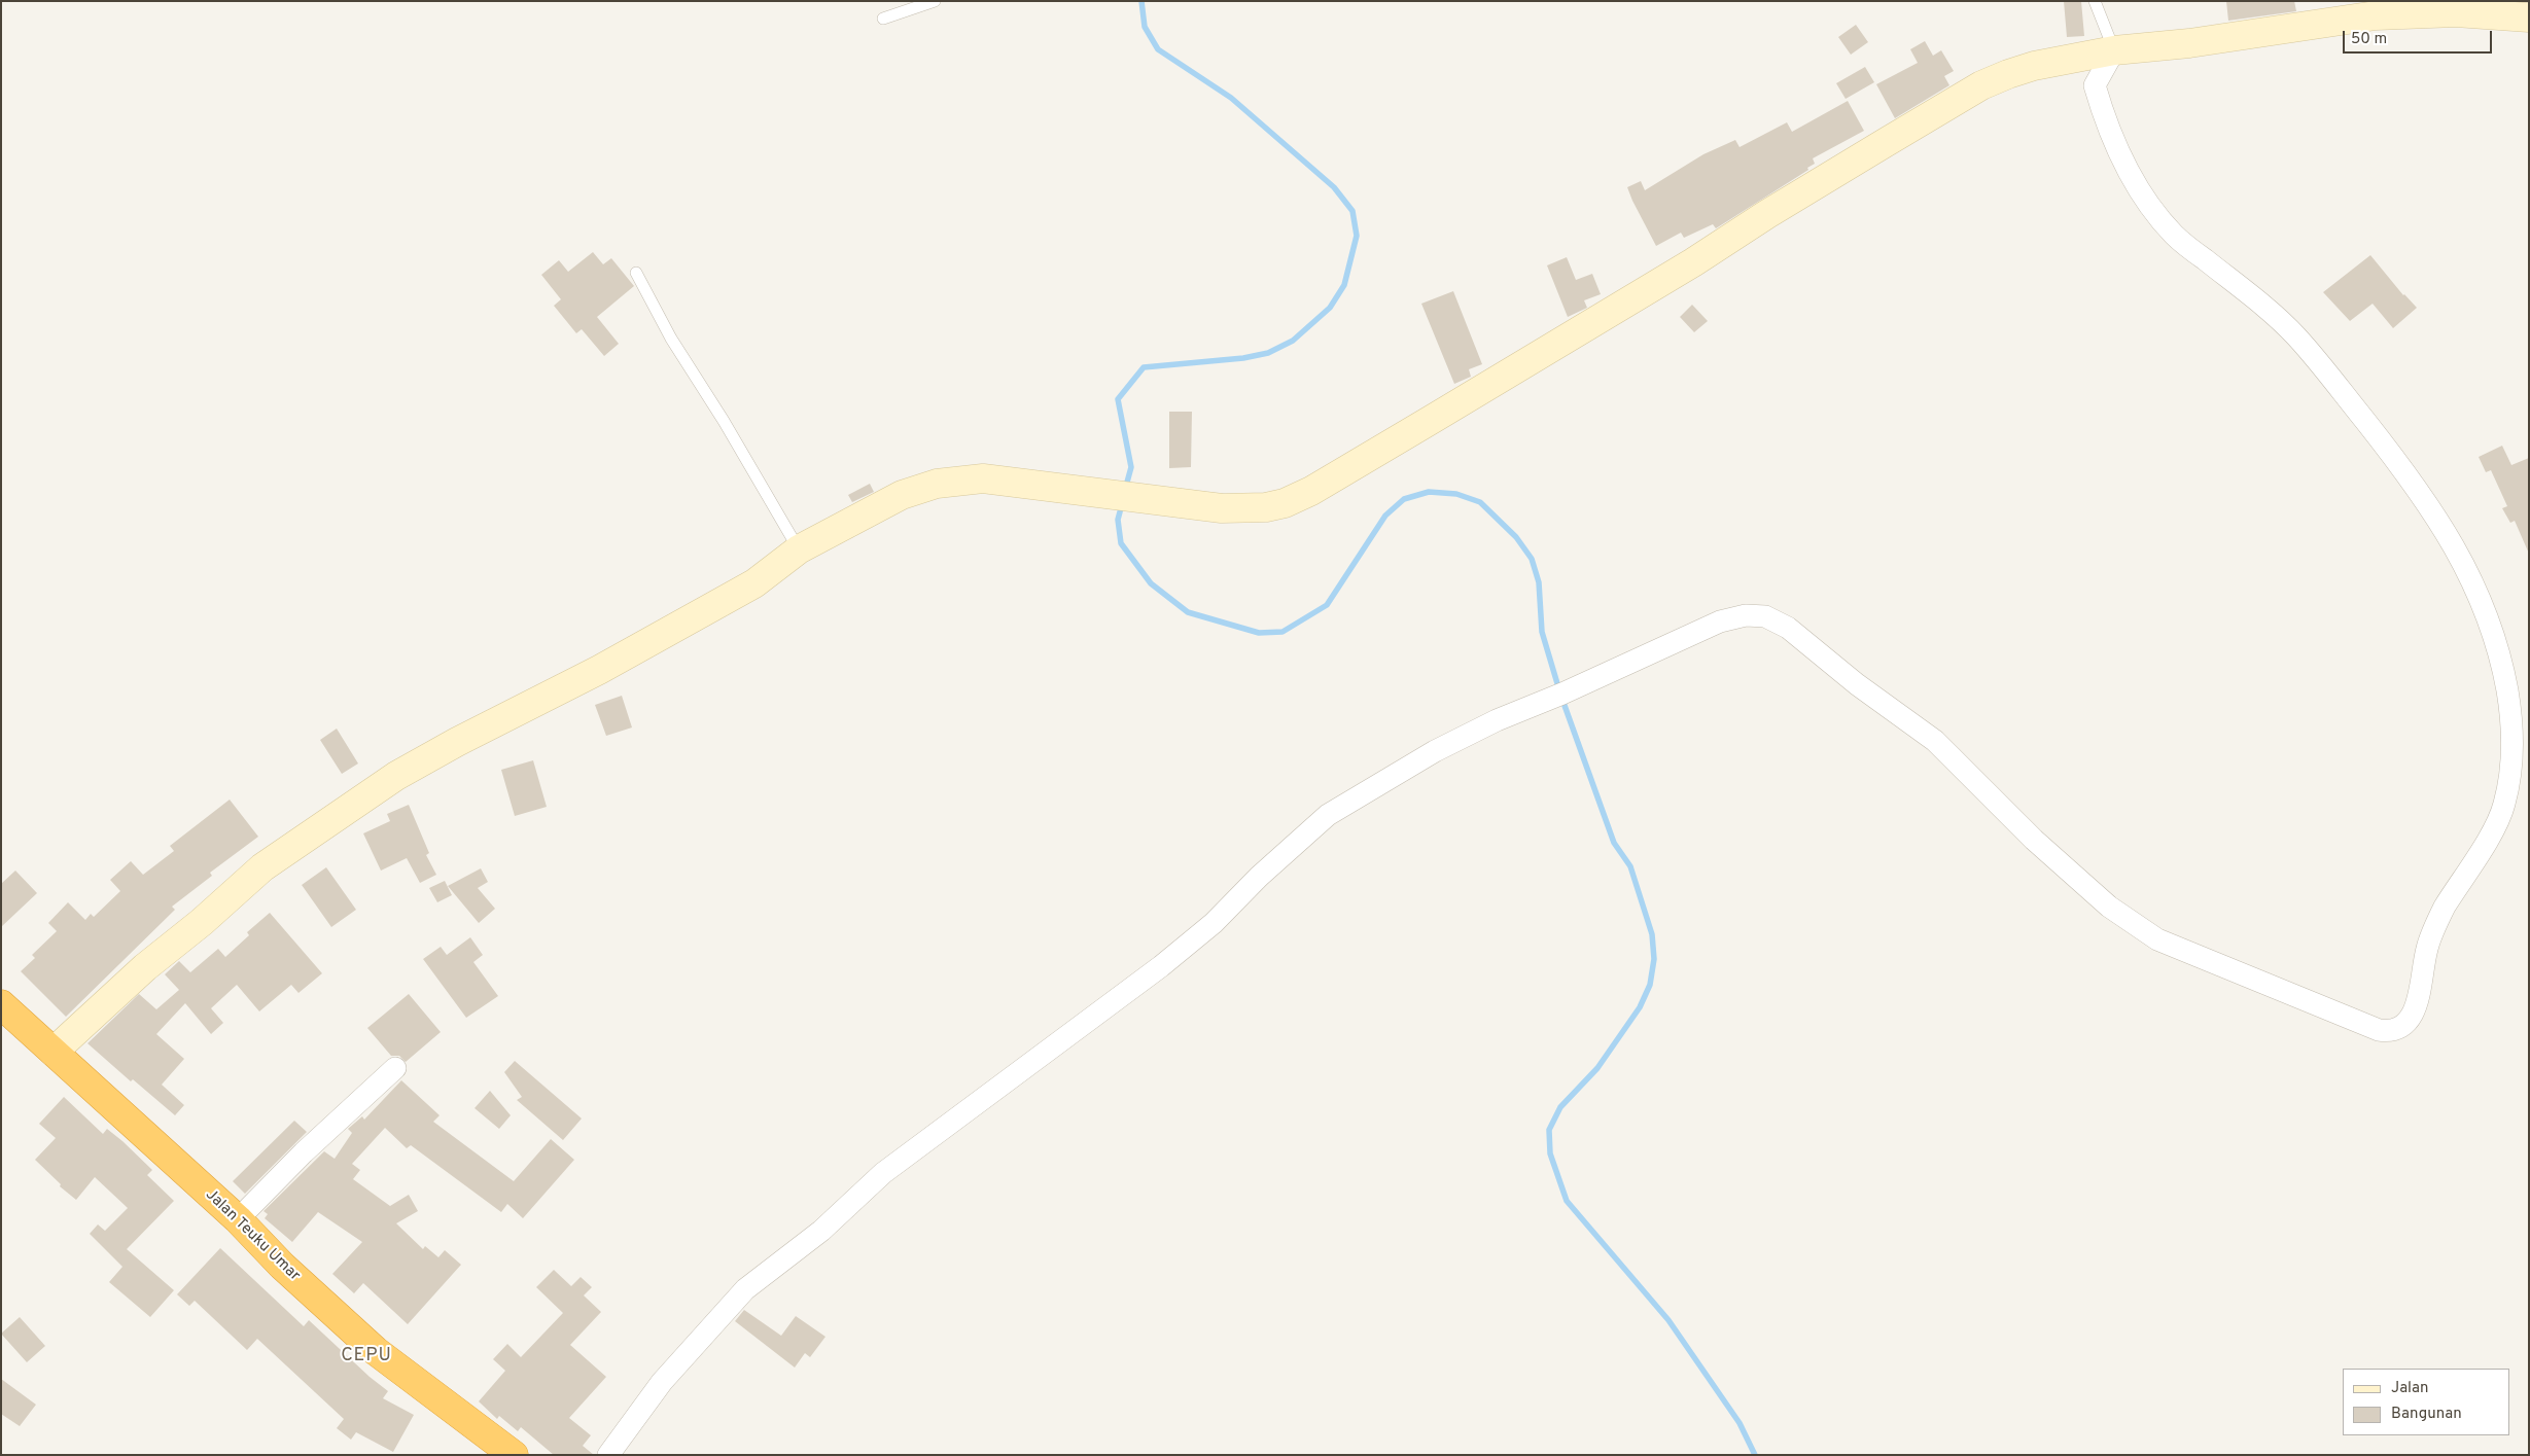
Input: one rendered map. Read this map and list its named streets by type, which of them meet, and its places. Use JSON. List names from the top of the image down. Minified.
{"streets":{"highway":["Jalan Teuku Umar"]},"districts":["CEPU"],"legend":["Jalan","Bangunan"],"scale_bar":"50 m"}
